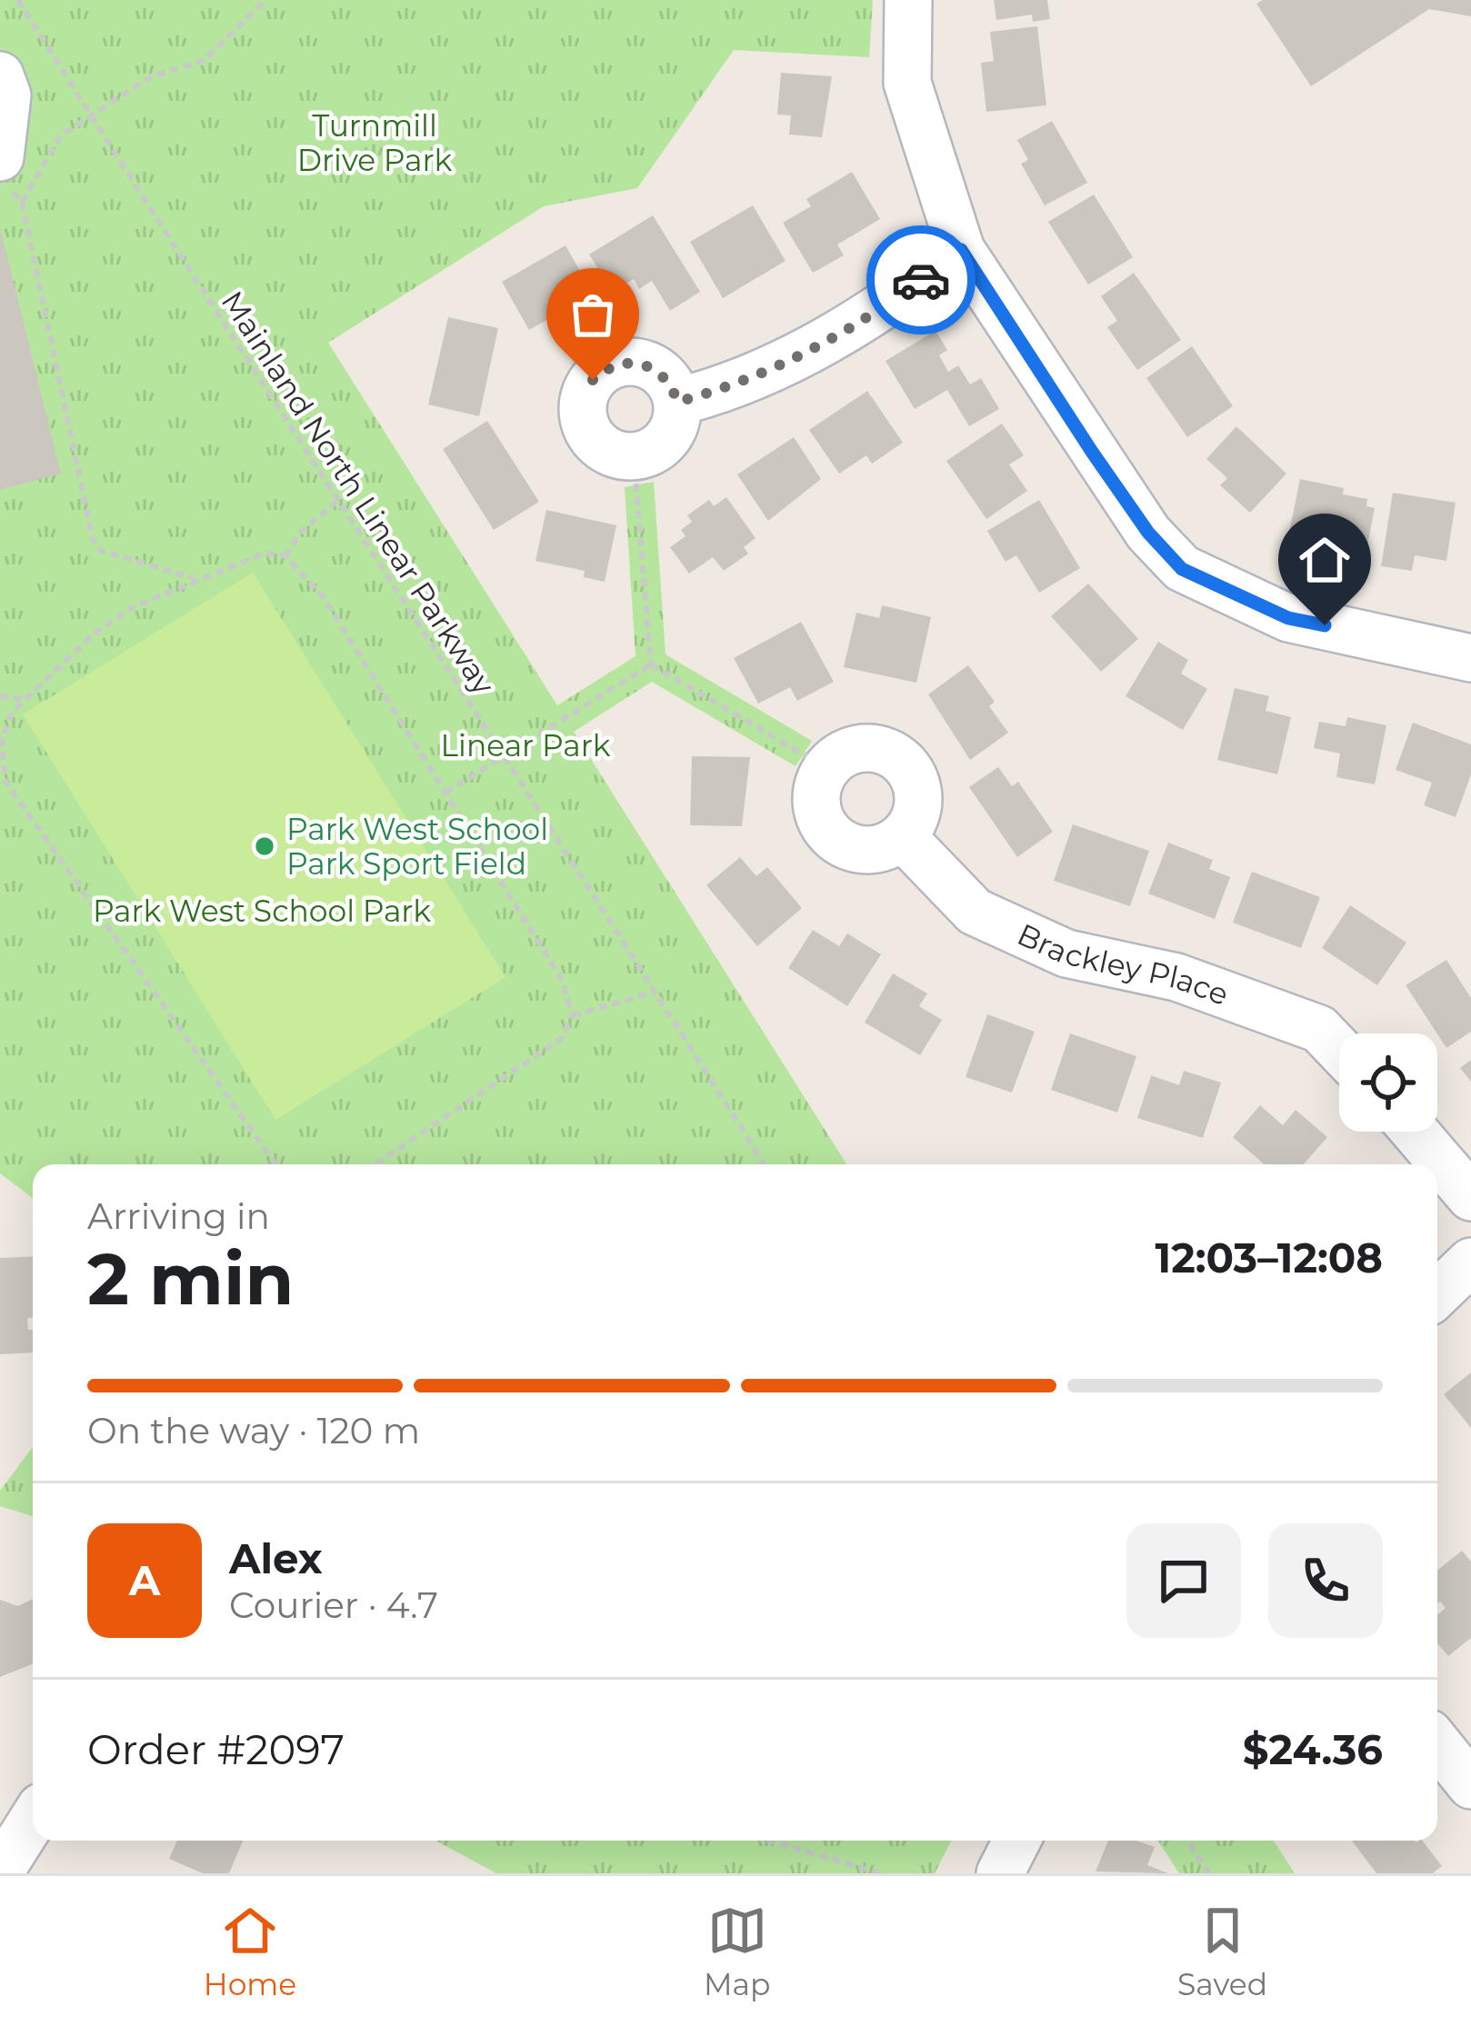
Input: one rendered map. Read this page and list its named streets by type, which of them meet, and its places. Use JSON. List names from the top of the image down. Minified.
{"streets":{"street":["Brackley Place"],"path":["Mainland North Linear Parkway"]},"parks":["Turnmill Drive Park","Linear Park","Park West School Park"],"places":["Park West School Park Sport Field"],"page":{"heading":["2 min","Arriving in","12:03–12:08"],"panel":["Alex","Courier · 4.7","Order #2097","$24.36"],"bar":"On the way · 120 m","round":"A","tabs":["Home","Map","Saved"]}}
